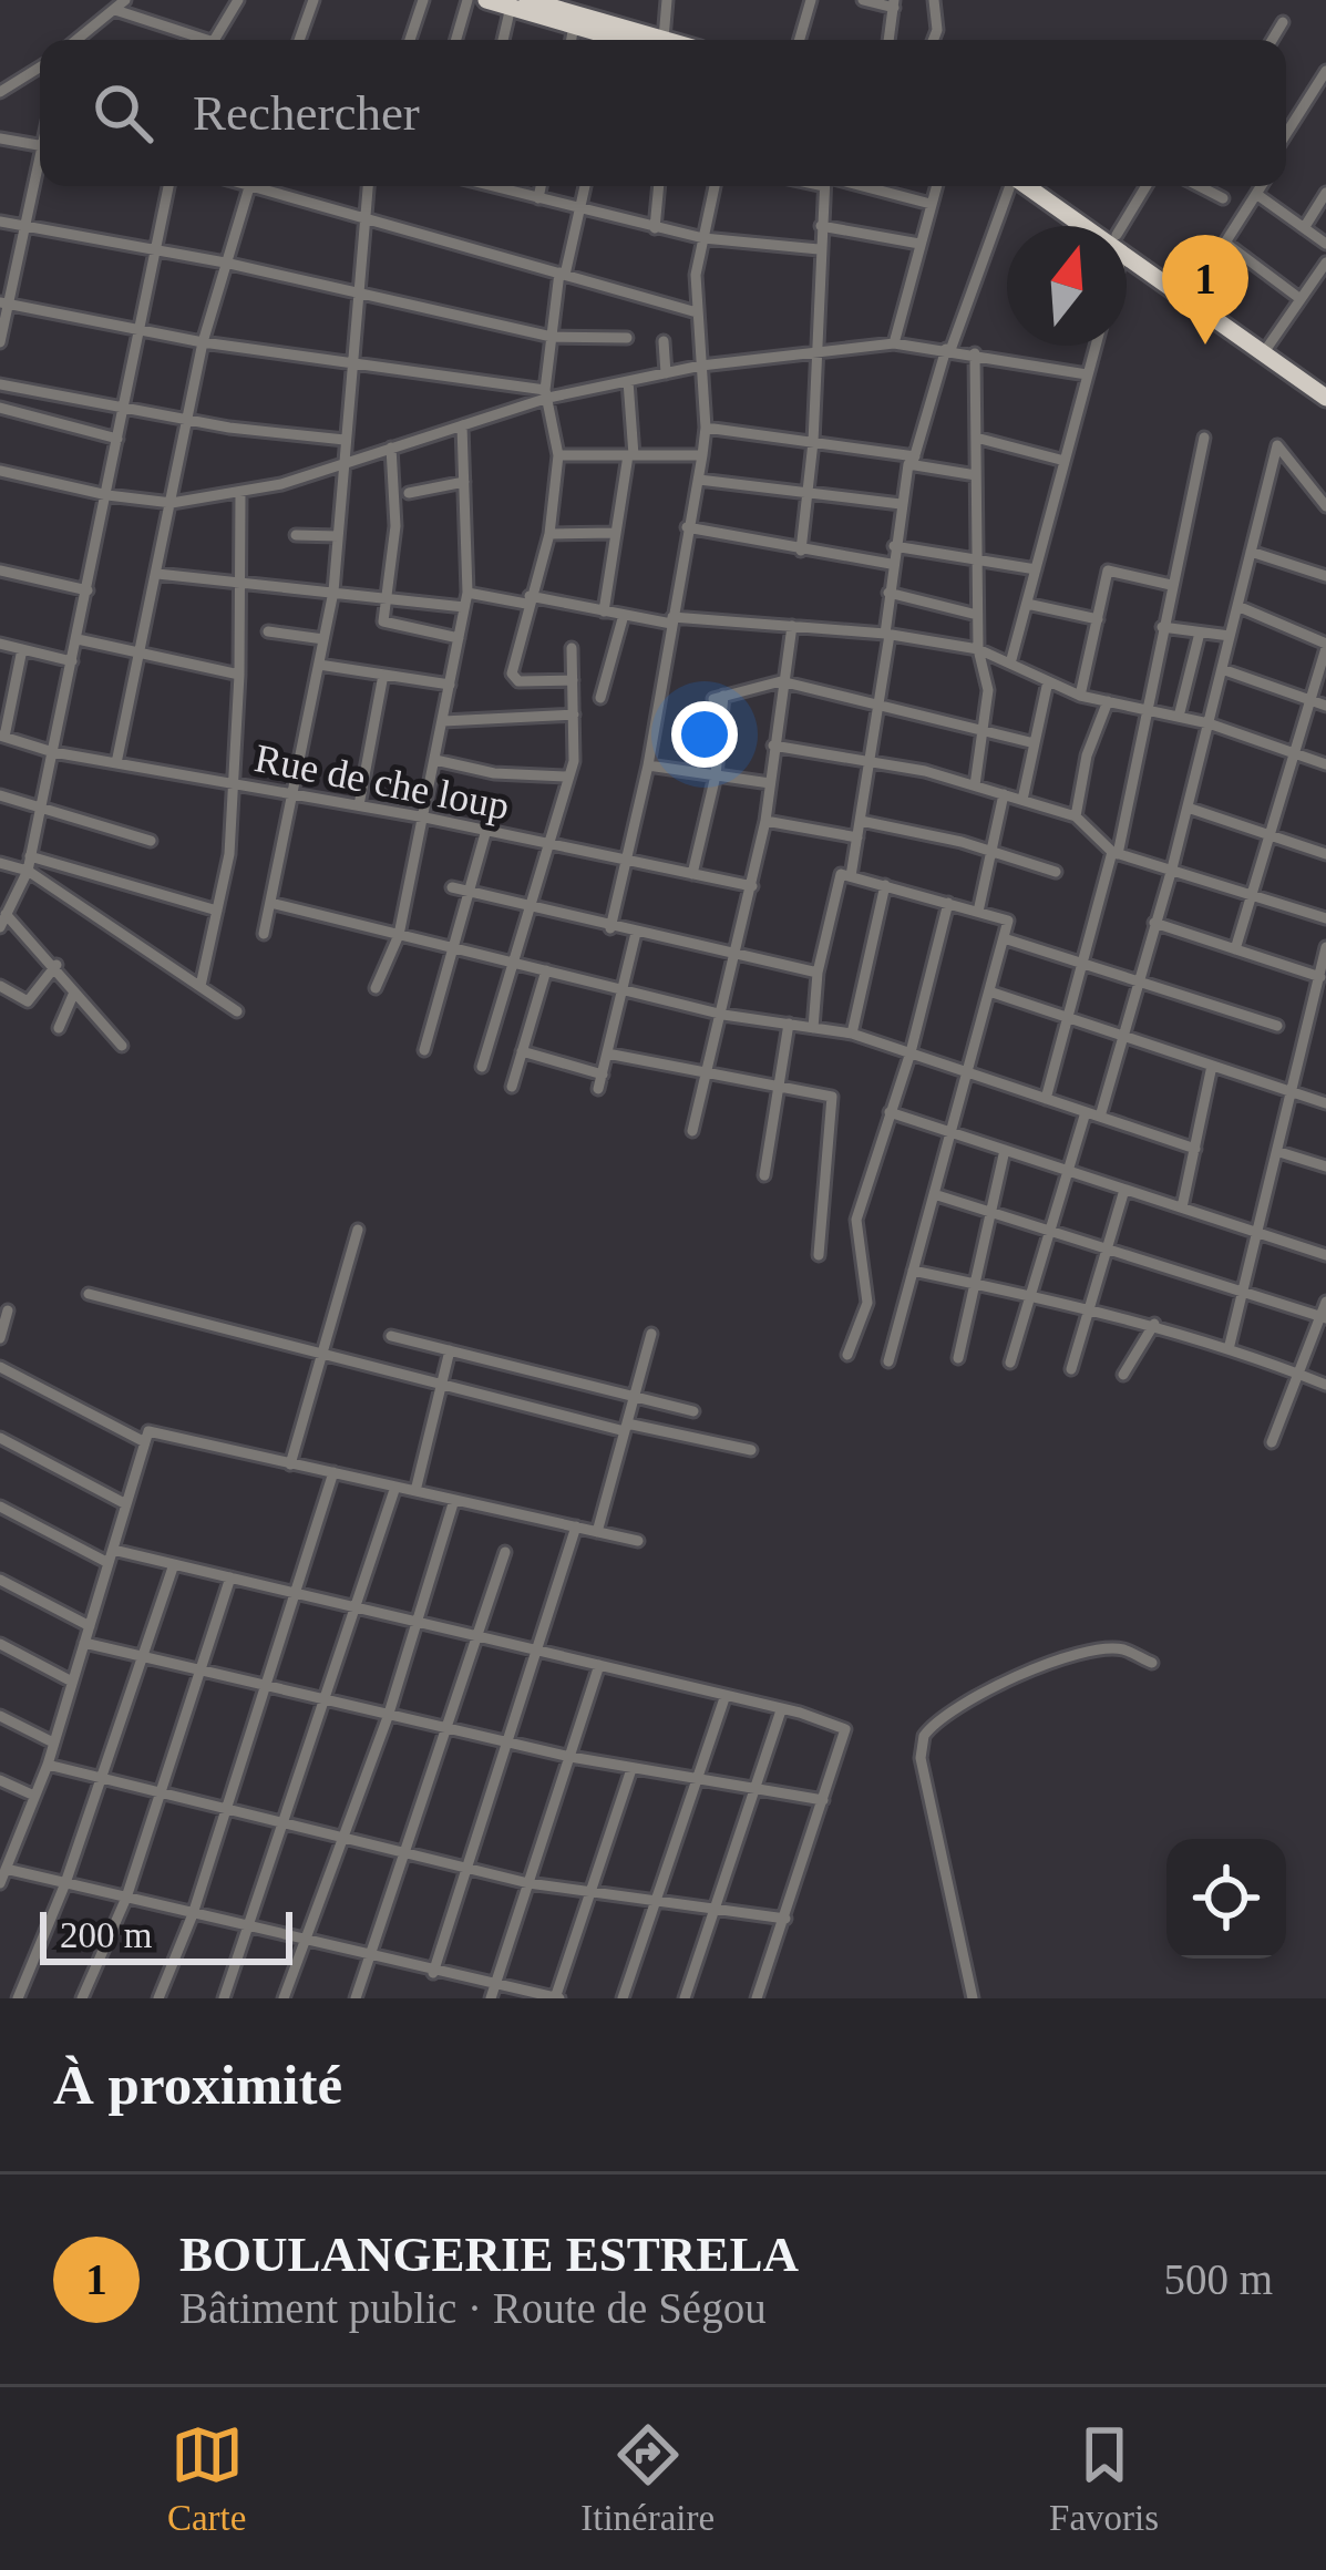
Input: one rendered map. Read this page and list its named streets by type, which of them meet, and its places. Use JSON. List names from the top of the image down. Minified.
{"streets":{"street":["Rue de che loup"]},"scale_bar":"200 m","north":"top","page":{"search":"Rechercher","pins":"1","scale":"200 m","heading":"À proximité","list":[{"mark":"1","name":"BOULANGERIE ESTRELA","note":"Bâtiment public · Route de Ségou","value":"500 m"}],"nav":["Carte","Itinéraire","Favoris"]}}
